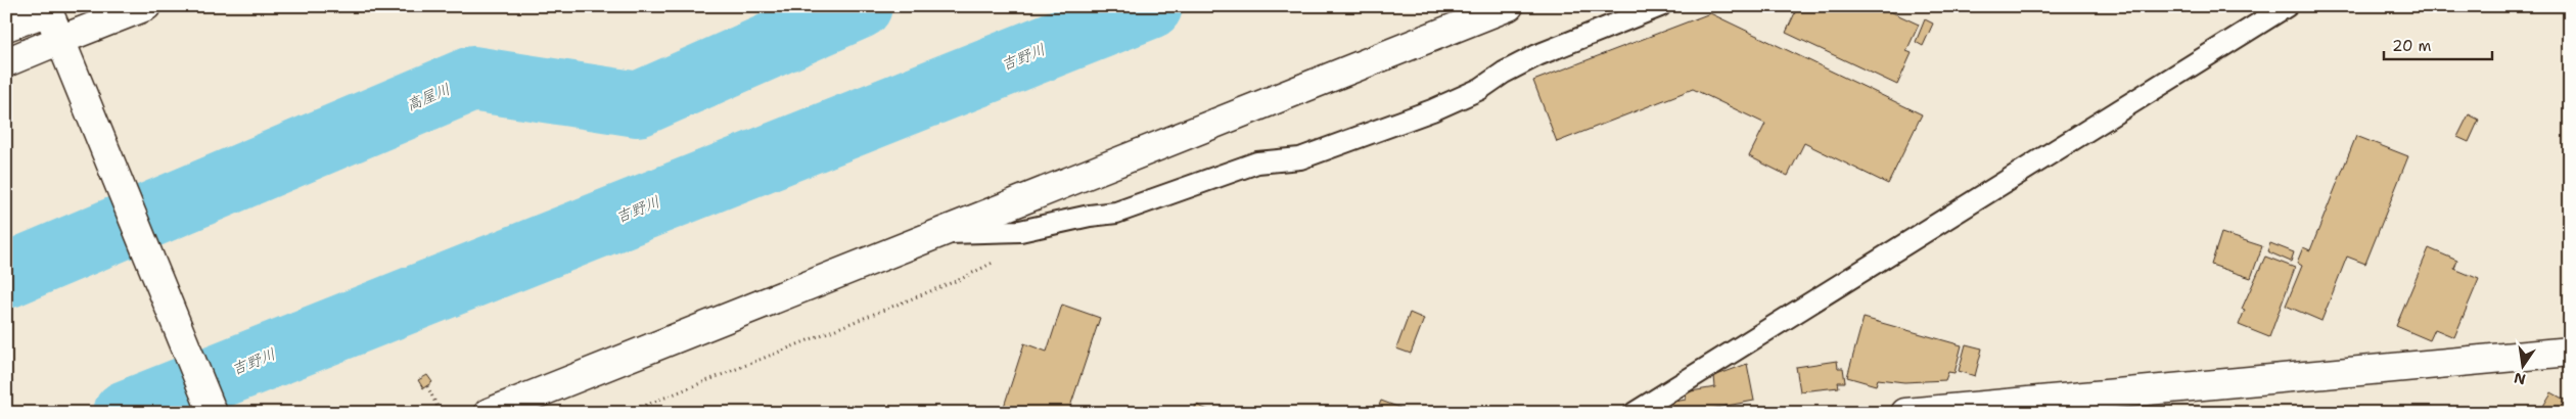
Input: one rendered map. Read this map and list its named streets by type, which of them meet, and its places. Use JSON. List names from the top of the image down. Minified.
{"water":["吉野川","高屋川"],"scale_bar":"20 m","north":"bottom"}
